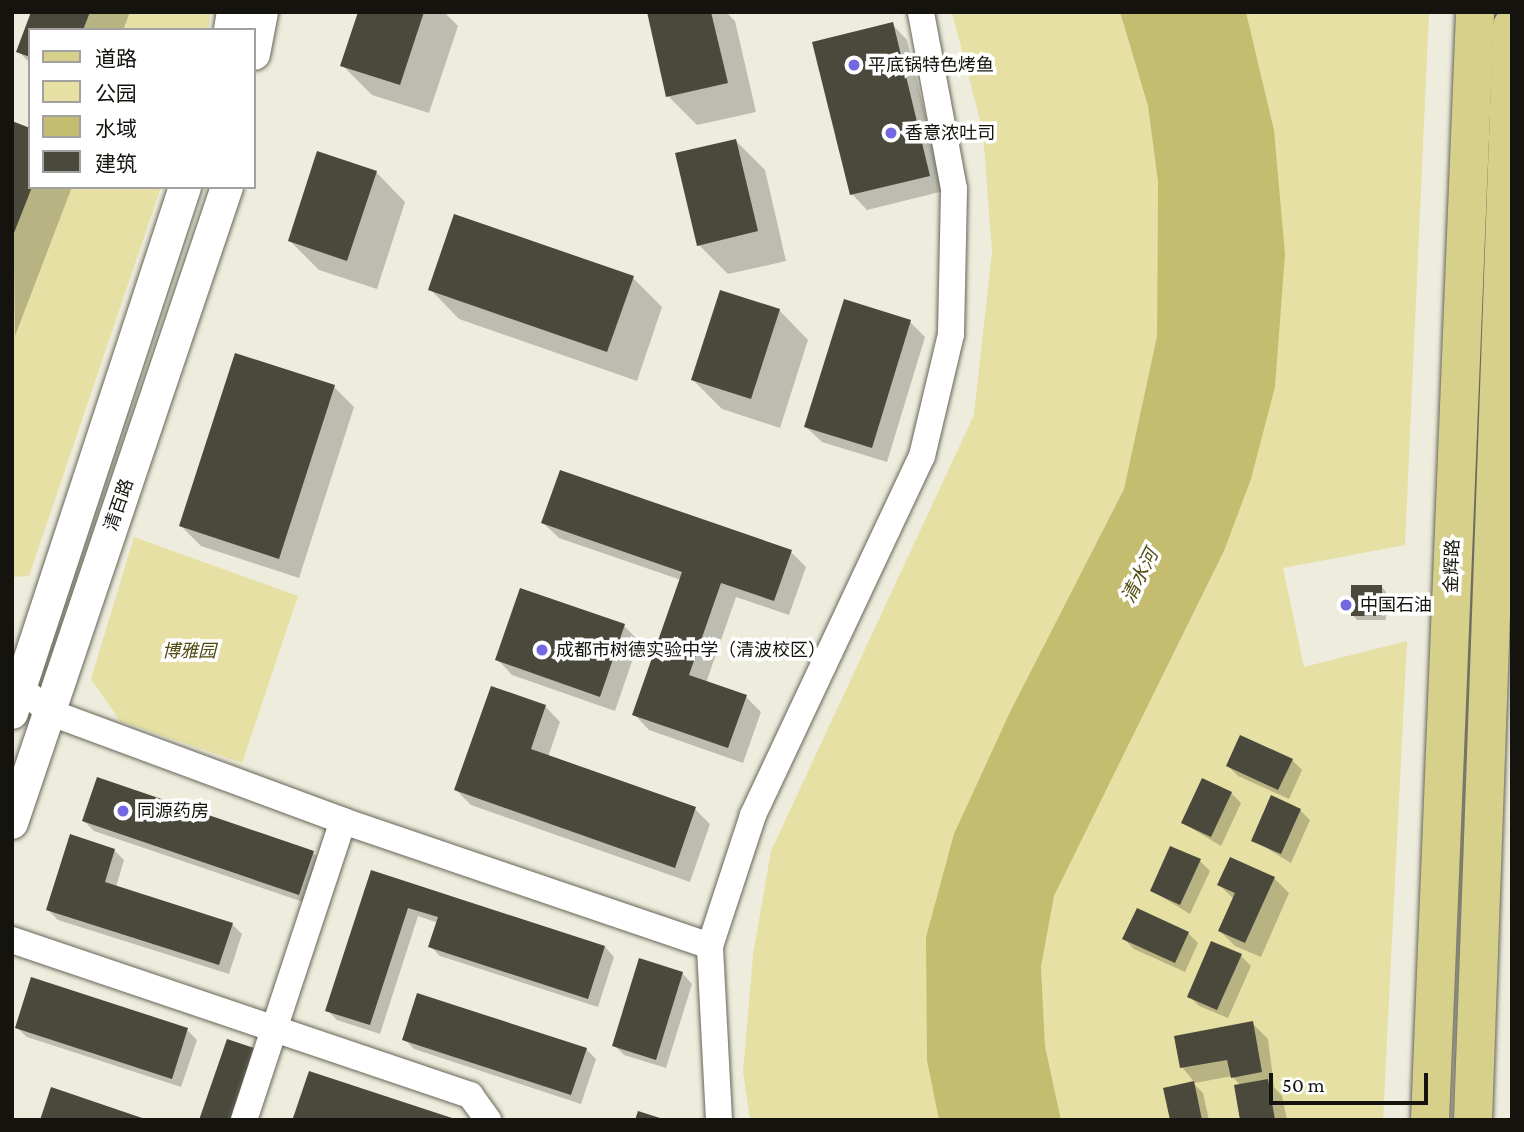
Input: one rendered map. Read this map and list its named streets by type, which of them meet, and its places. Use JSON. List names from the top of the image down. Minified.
{"streets":{"main road":["金辉路"],"street":["清百路"]},"water":["清水河"],"parks":["博雅园"],"places":["平底锅特色烤鱼","香意浓吐司","中国石油","成都市树德实验中学（清波校区）","同源药房"],"legend":["道路","公园","水域","建筑"],"scale_bar":"50 m"}
